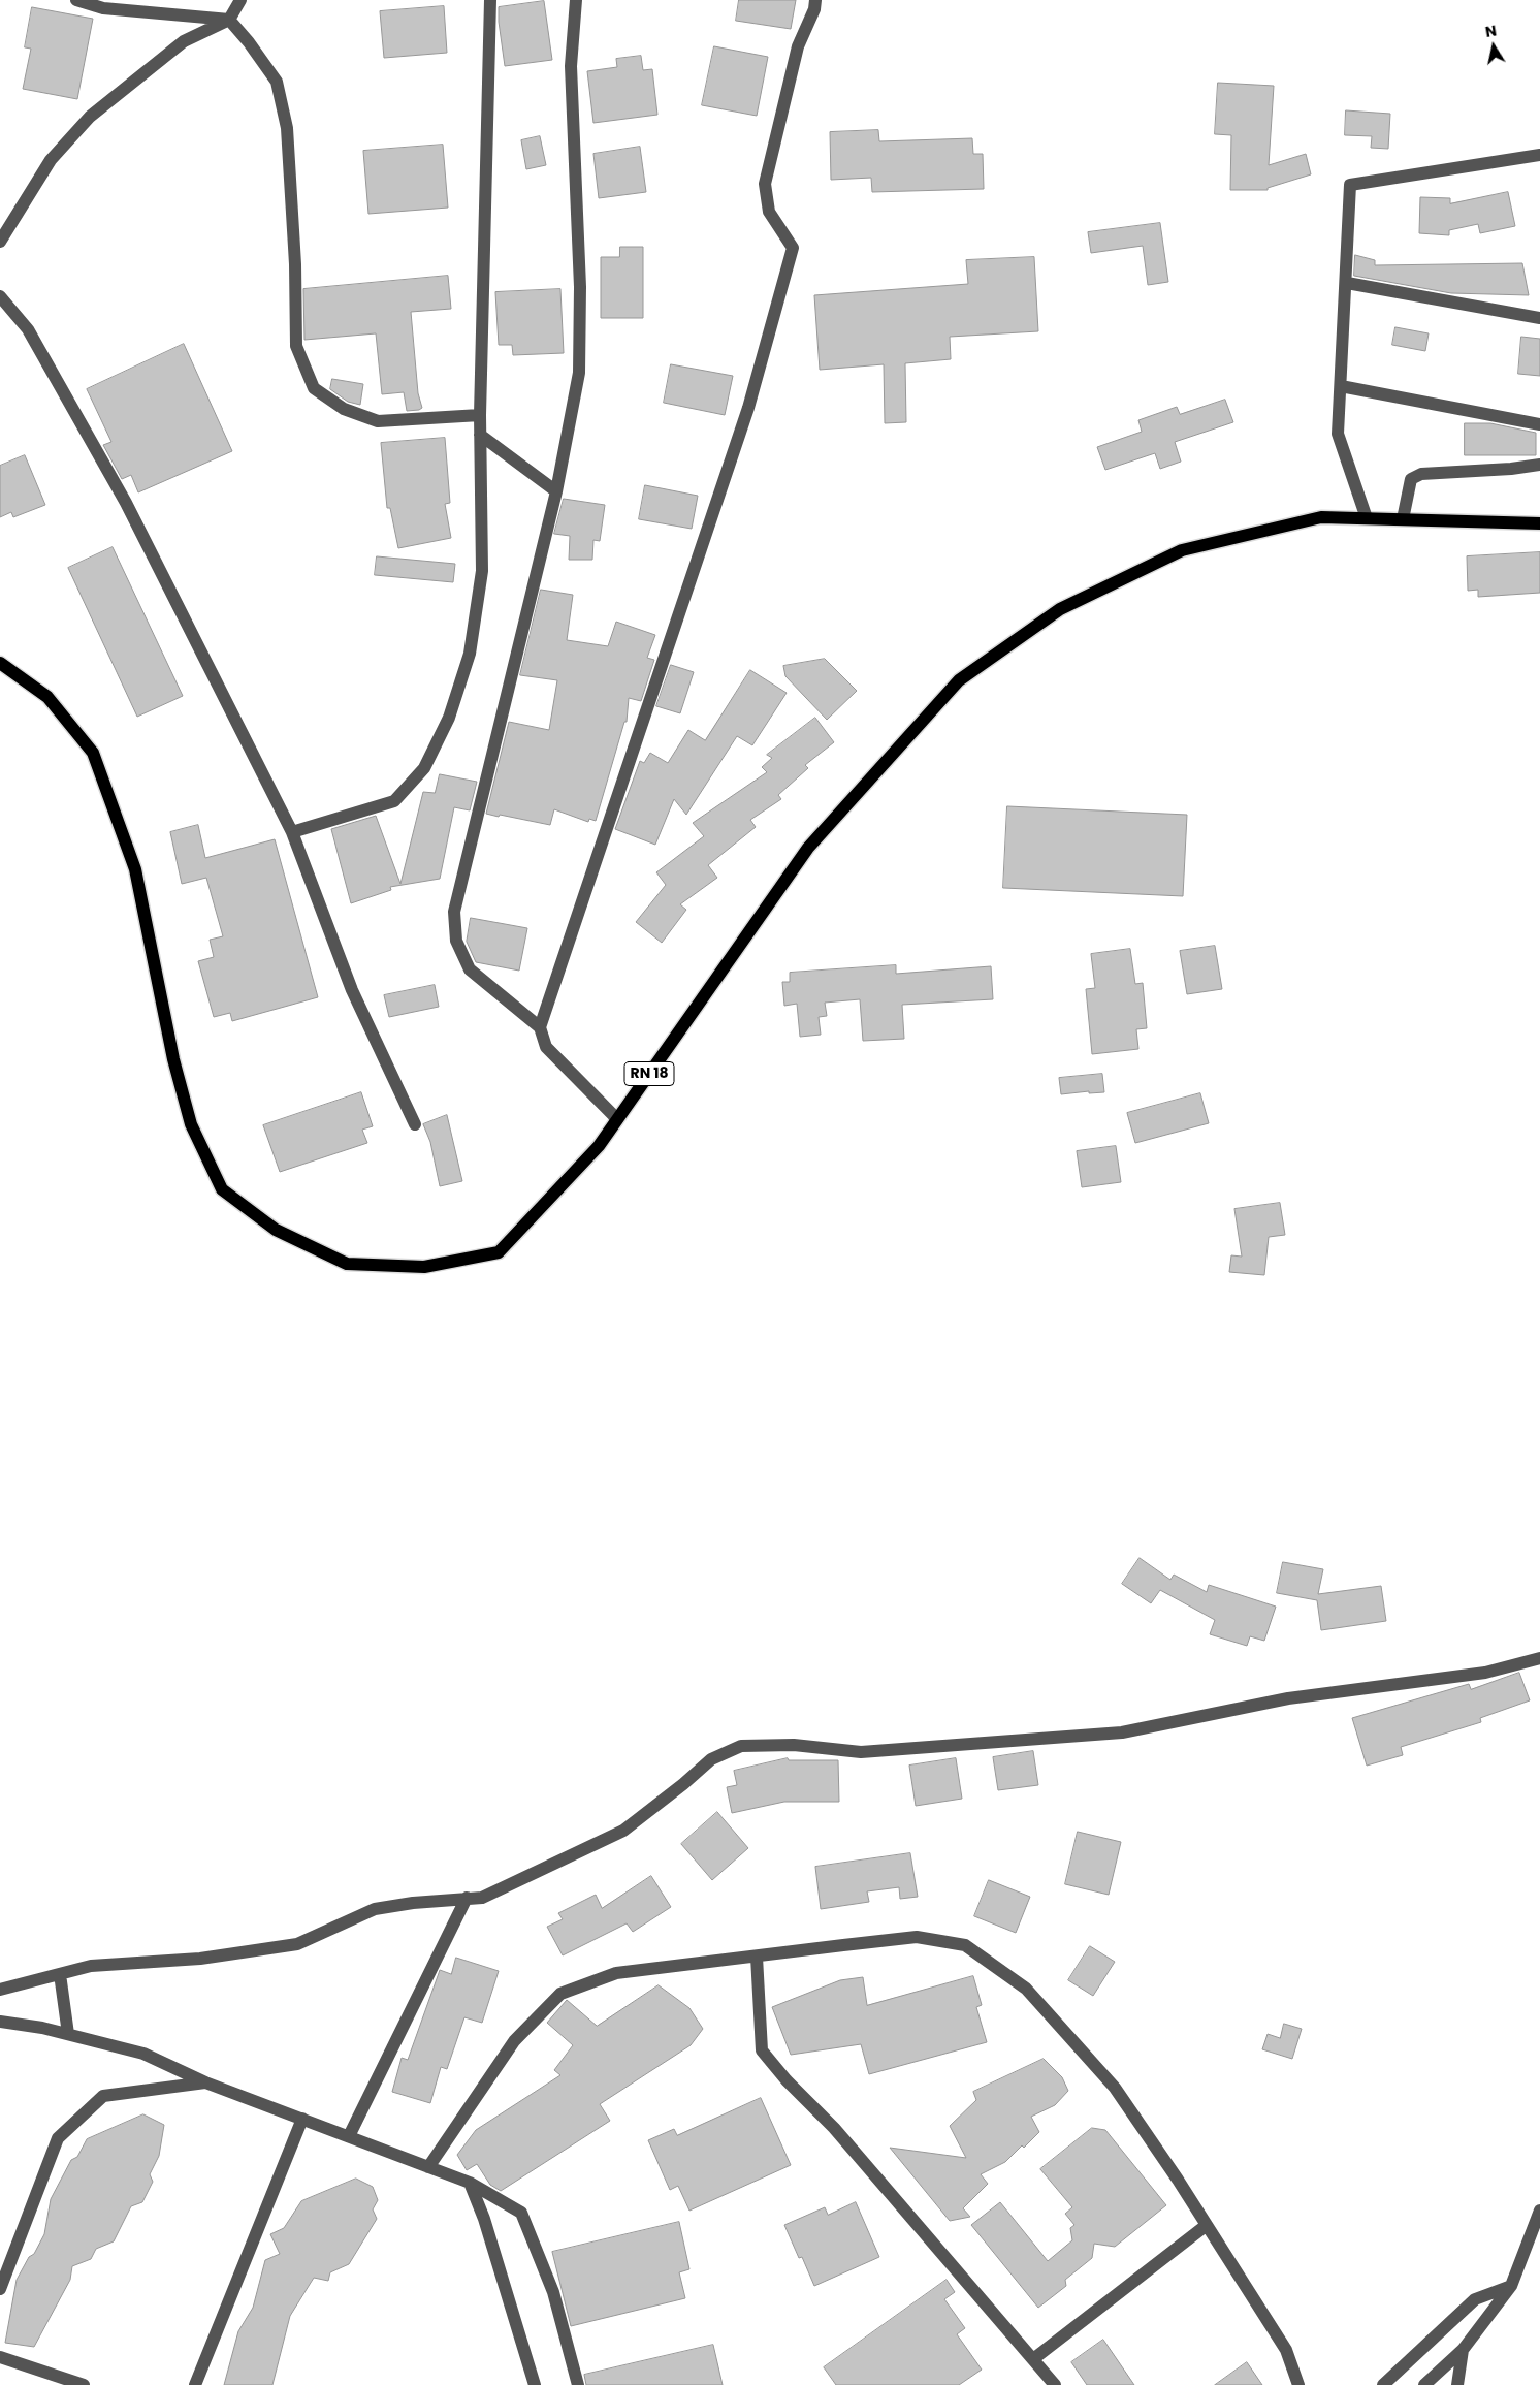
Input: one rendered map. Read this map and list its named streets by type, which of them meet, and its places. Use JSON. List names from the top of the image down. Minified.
{"streets":{"main road":["RN 18"]},"north":"top"}
